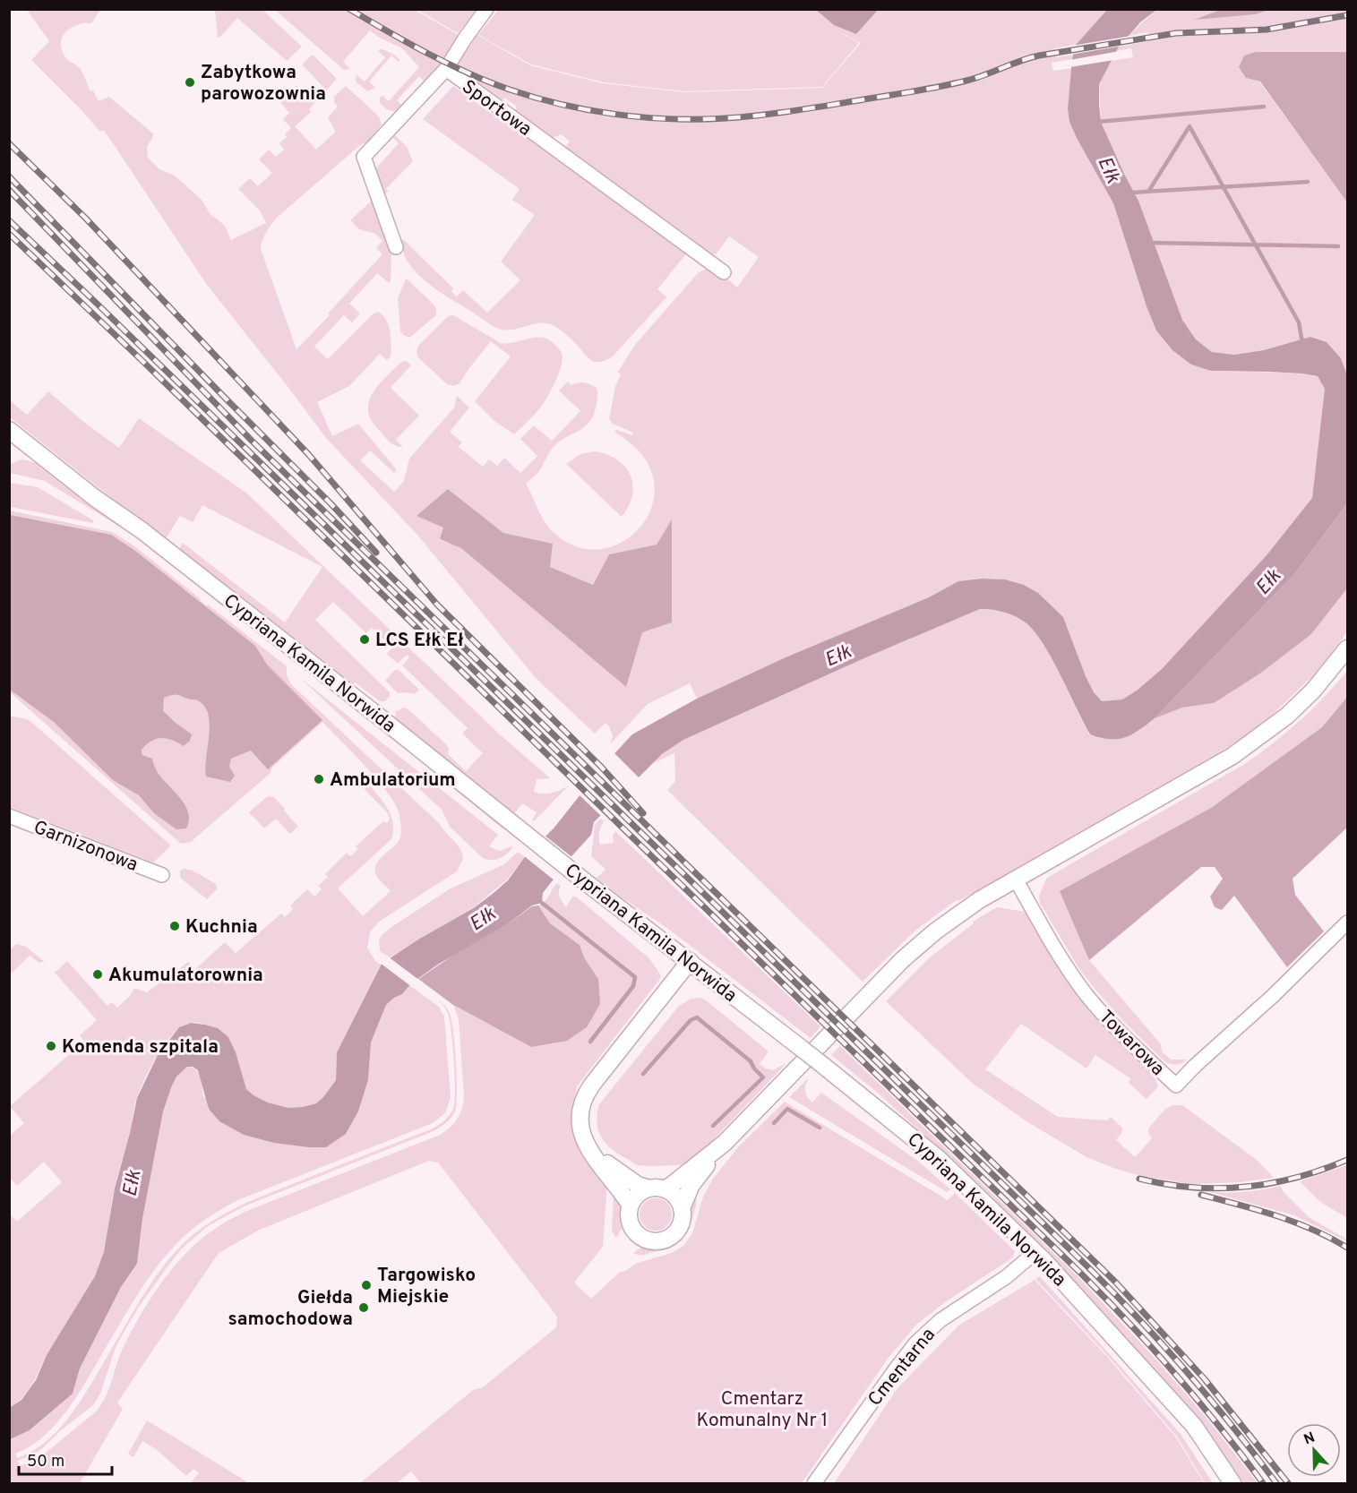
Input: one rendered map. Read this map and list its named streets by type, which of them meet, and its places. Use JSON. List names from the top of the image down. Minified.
{"streets":{"street":["Sportowa","Cypriana Kamila Norwida","Garnizonowa","Towarowa","Cmentarna"]},"crossings":[["Cypriana Kamila Norwida","Cmentarna"]],"water":["Ełk"],"parks":["Cmentarz Komunalny Nr 1"],"places":["Zabytkowa parowozownia","LCS Ełk Eł","Ambulatorium","Kuchnia","Akumulatorownia","Komenda szpitala","Targowisko Miejskie","Giełda samochodowa"],"scale_bar":"50 m","north":"top"}
